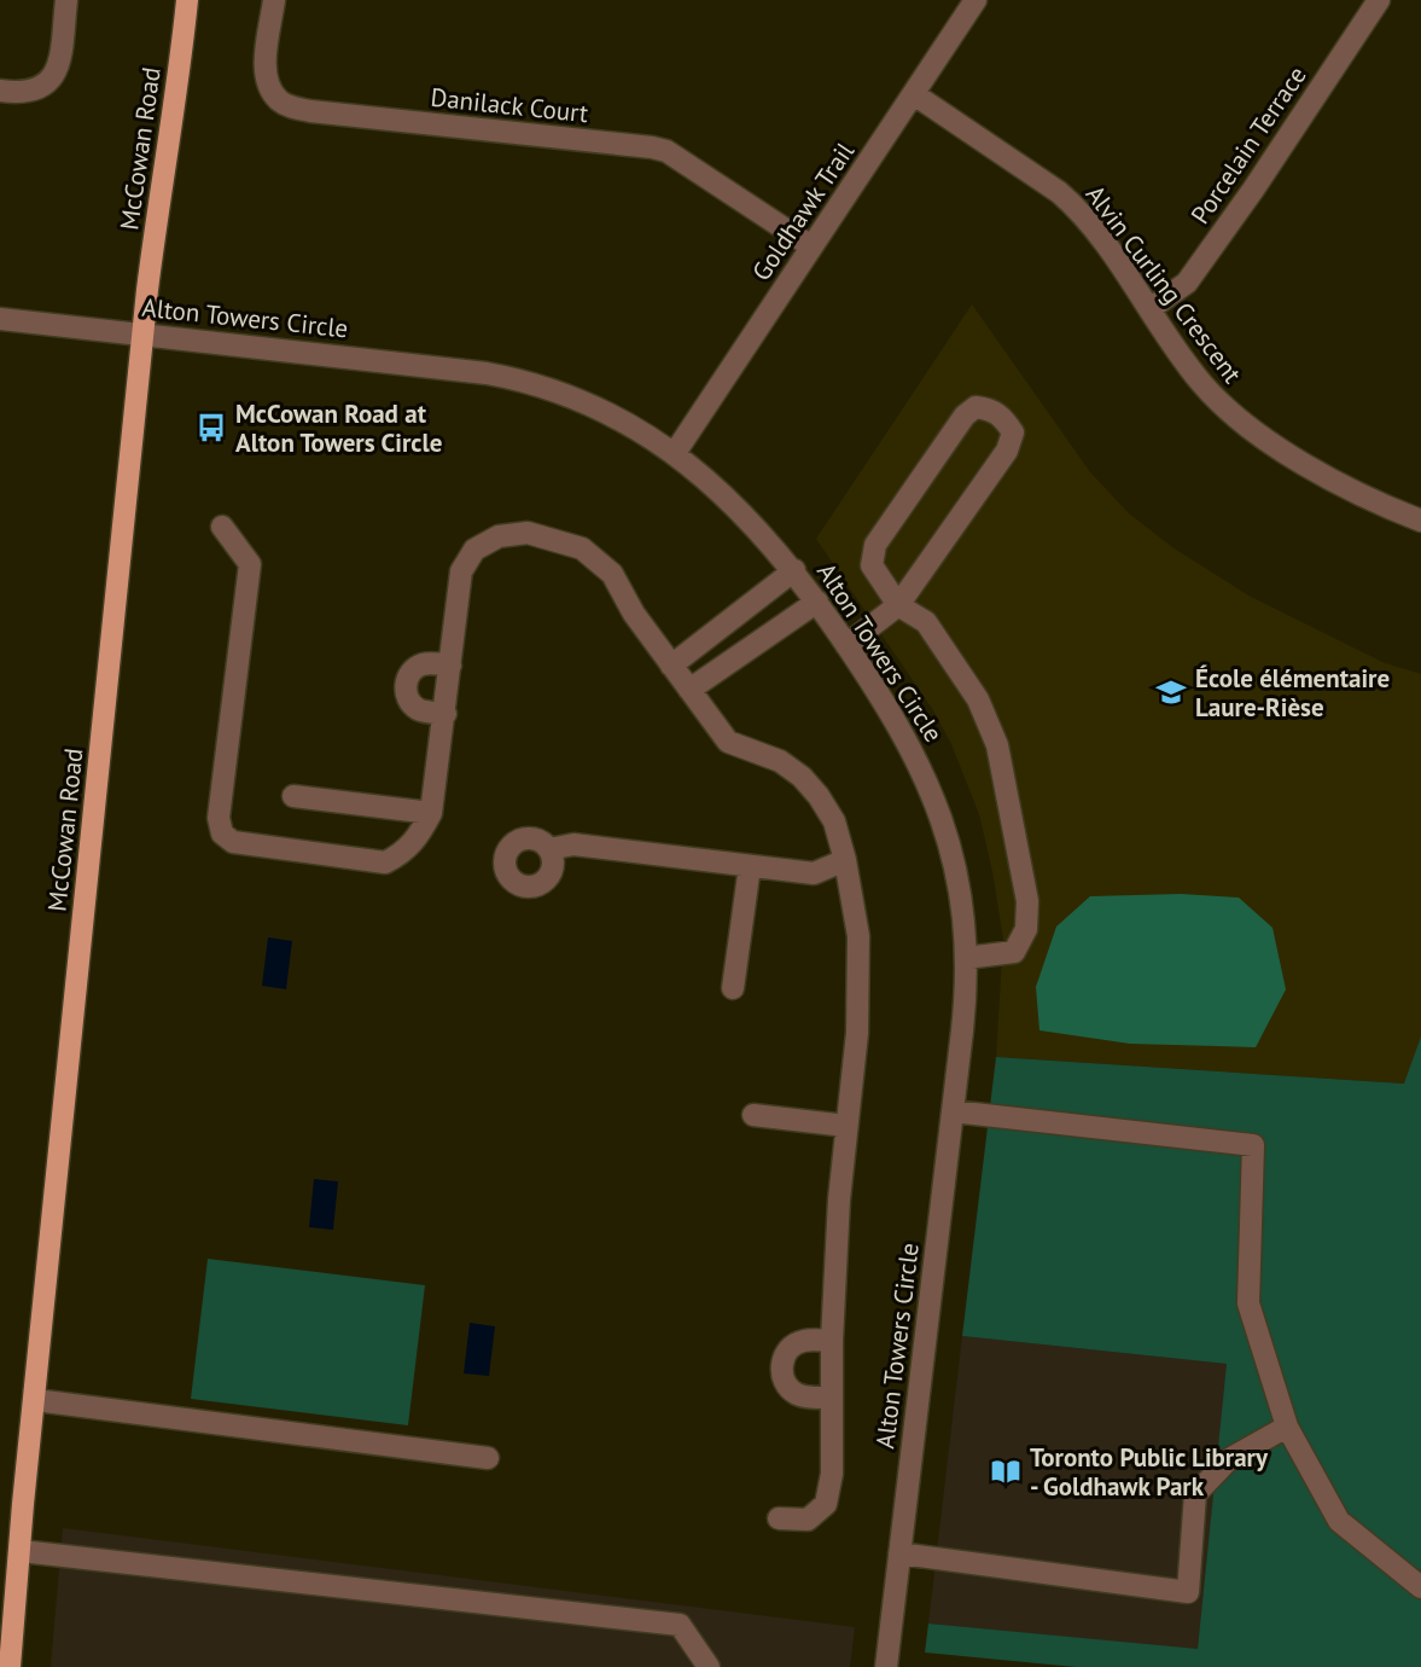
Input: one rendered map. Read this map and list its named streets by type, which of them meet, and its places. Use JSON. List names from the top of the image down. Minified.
{"streets":{"main road":["McCowan Road"],"street":["Danilack Court","Porcelain Terrace","Goldhawk Trail","Alvin Curling Crescent","Alton Towers Circle"]},"crossings":[["Danilack Court","Goldhawk Trail"],["Porcelain Terrace","Alvin Curling Crescent"],["McCowan Road","Alton Towers Circle"],["Goldhawk Trail","Alvin Curling Crescent"],["Goldhawk Trail","Alton Towers Circle"]],"places":{"bus stop":["McCowan Road at Alton Towers Circle"],"school or university":["École élémentaire Laure-Rièse"],"library":["Toronto Public Library - Goldhawk Park"]}}
